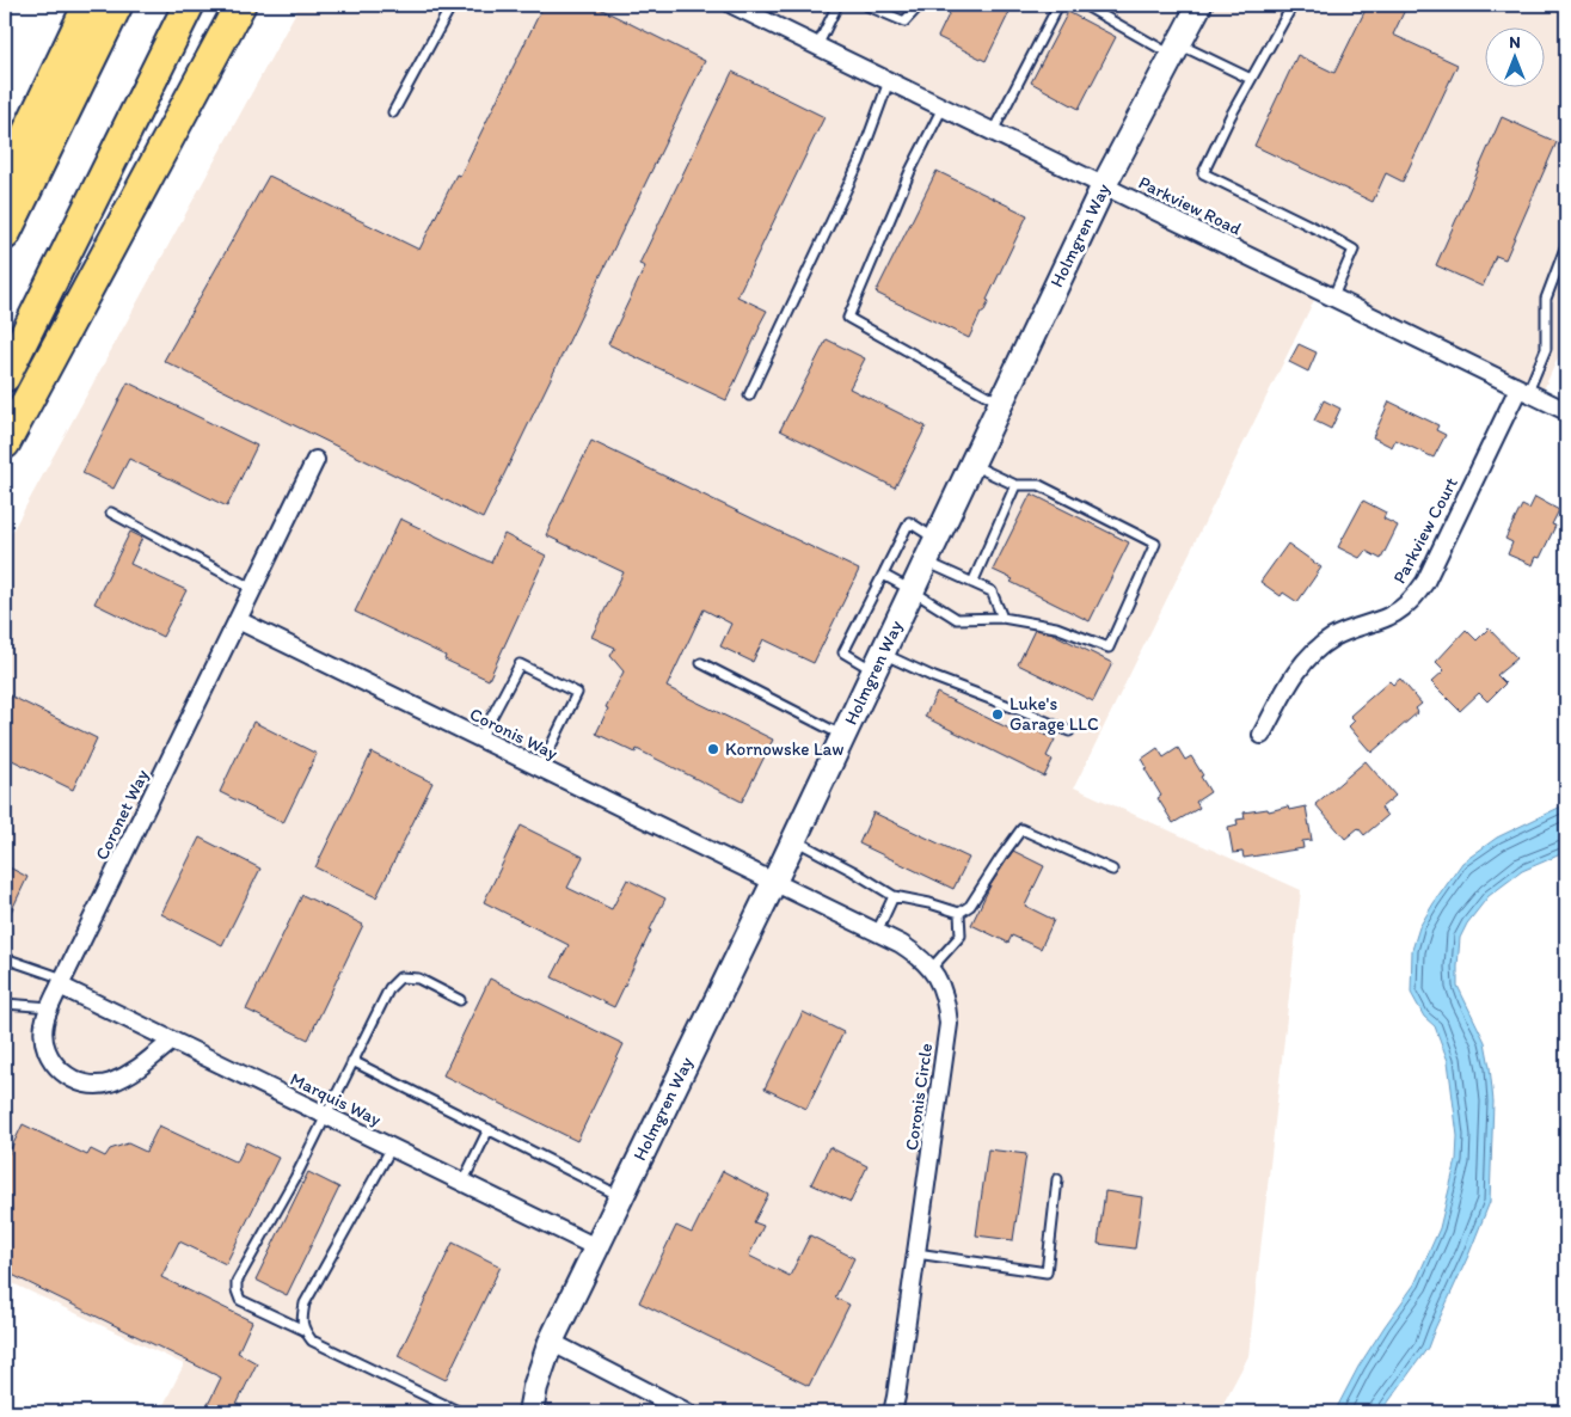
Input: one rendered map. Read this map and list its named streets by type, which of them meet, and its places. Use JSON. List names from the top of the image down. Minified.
{"streets":{"street":["Parkview Road","Holmgren Way","Parkview Court","Coronis Way","Coronet Way","Coronis Circle","Marquis Way"]},"crossings":[["Parkview Road","Holmgren Way"],["Parkview Road","Parkview Court"],["Holmgren Way","Coronis Way"],["Holmgren Way","Coronis Circle"],["Holmgren Way","Marquis Way"],["Coronis Way","Coronet Way"],["Coronis Way","Coronis Circle"],["Coronet Way","Marquis Way"]],"places":["Luke's Garage LLC","Kornowske Law"],"north":"top"}
